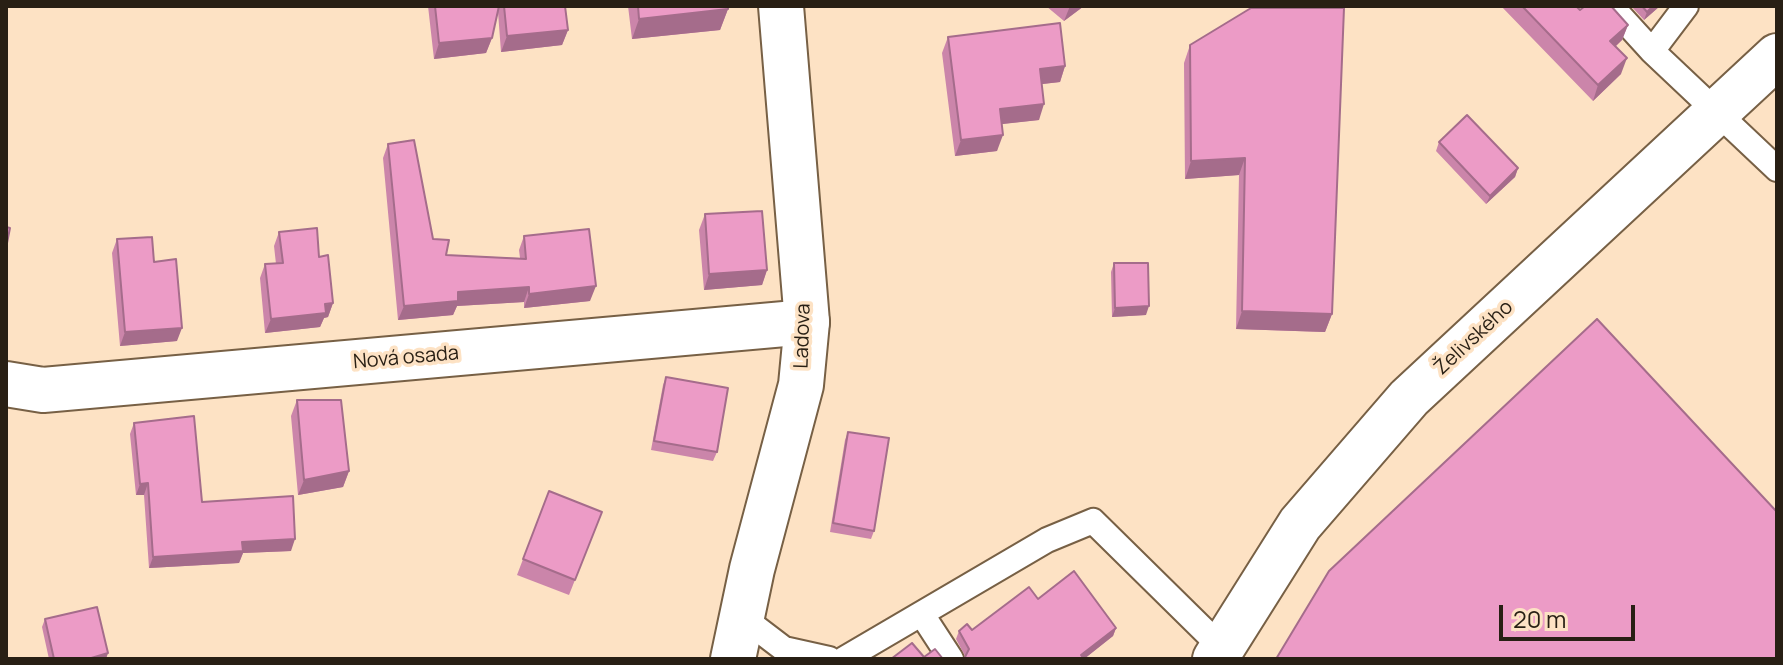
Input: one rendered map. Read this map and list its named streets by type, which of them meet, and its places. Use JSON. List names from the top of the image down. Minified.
{"streets":{"street":["Ladova","Želivského","Nová osada"]},"crossings":[["Ladova","Nová osada"]],"scale_bar":"20 m"}
